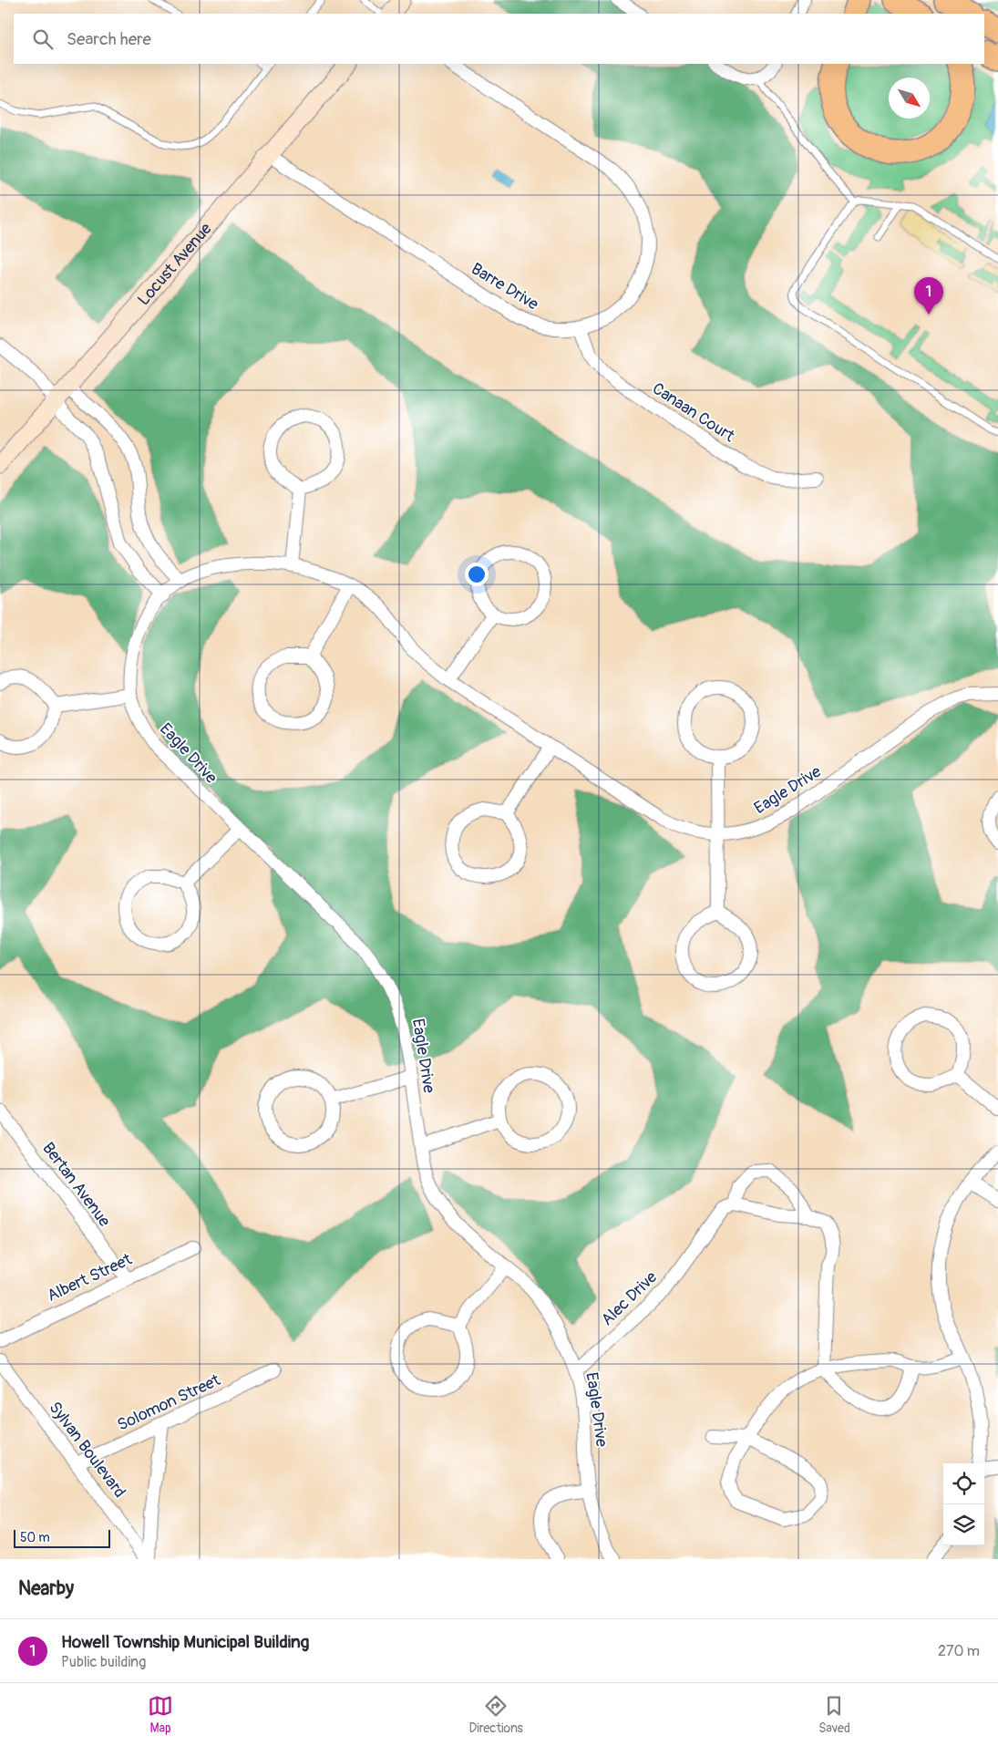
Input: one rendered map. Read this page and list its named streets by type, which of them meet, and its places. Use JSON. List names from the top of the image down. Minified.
{"streets":{"street":["Locust Avenue","Barre Drive","Canaan Court","Eagle Drive","Bertan Avenue","Albert Street","Alec Drive","Solomon Street","Sylvan Boulevard"]},"crossings":[["Locust Avenue","Barre Drive"],["Barre Drive","Canaan Court"],["Eagle Drive","Alec Drive"],["Bertan Avenue","Albert Street"],["Solomon Street","Sylvan Boulevard"]],"scale_bar":"50 m","north":"bottom right","page":{"search":"Search here","pins":"1","scale":"50 m","heading":"Nearby","list":[{"mark":"1","name":"Howell Township Municipal Building","note":"Public building","value":"270 m"}],"nav":["Map","Directions","Saved"]}}
